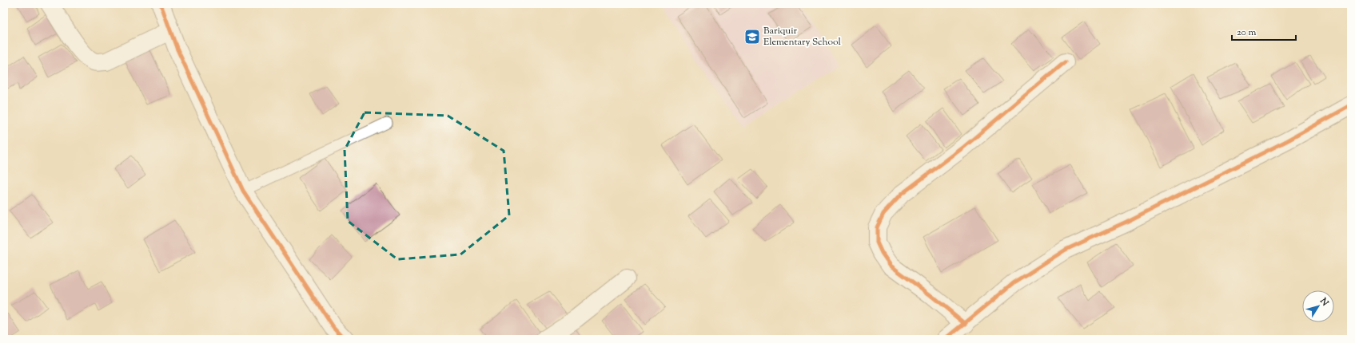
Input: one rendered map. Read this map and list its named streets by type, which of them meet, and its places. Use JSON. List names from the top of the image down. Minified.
{"places":{"school or university":["Bariquir Elementary School"]},"scale_bar":"20 m","north":"top right"}
